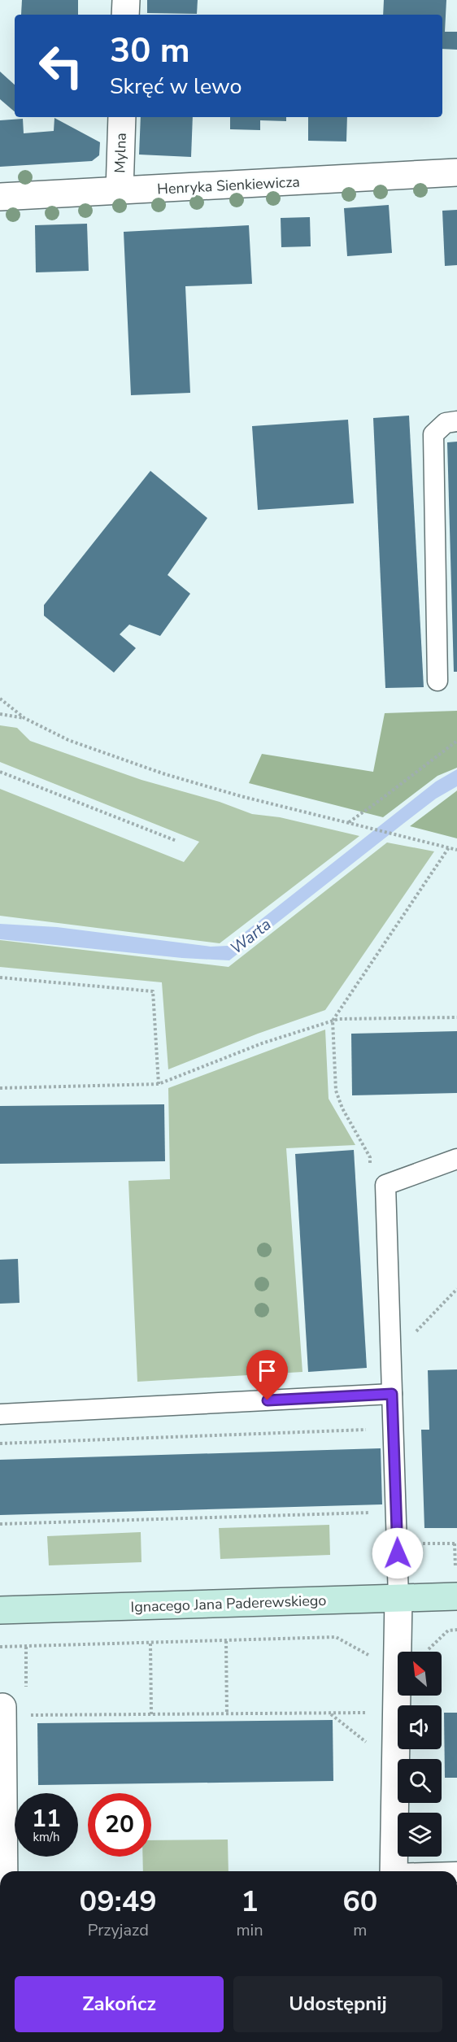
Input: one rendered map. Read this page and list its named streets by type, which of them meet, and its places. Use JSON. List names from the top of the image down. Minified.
{"streets":{"main road":["Ignacego Jana Paderewskiego"],"street":["Mylna","Henryka Sienkiewicza"]},"crossings":[["Mylna","Henryka Sienkiewicza"]],"water":["Warta"],"north":"top left","page":{"turn":["30 m","Skręć w lewo"],"speed":"11 km/h","limit":"20","eta":["09:49","Przyjazd","1","min","60","m"],"buttons":["Zakończ","Udostępnij"]}}
